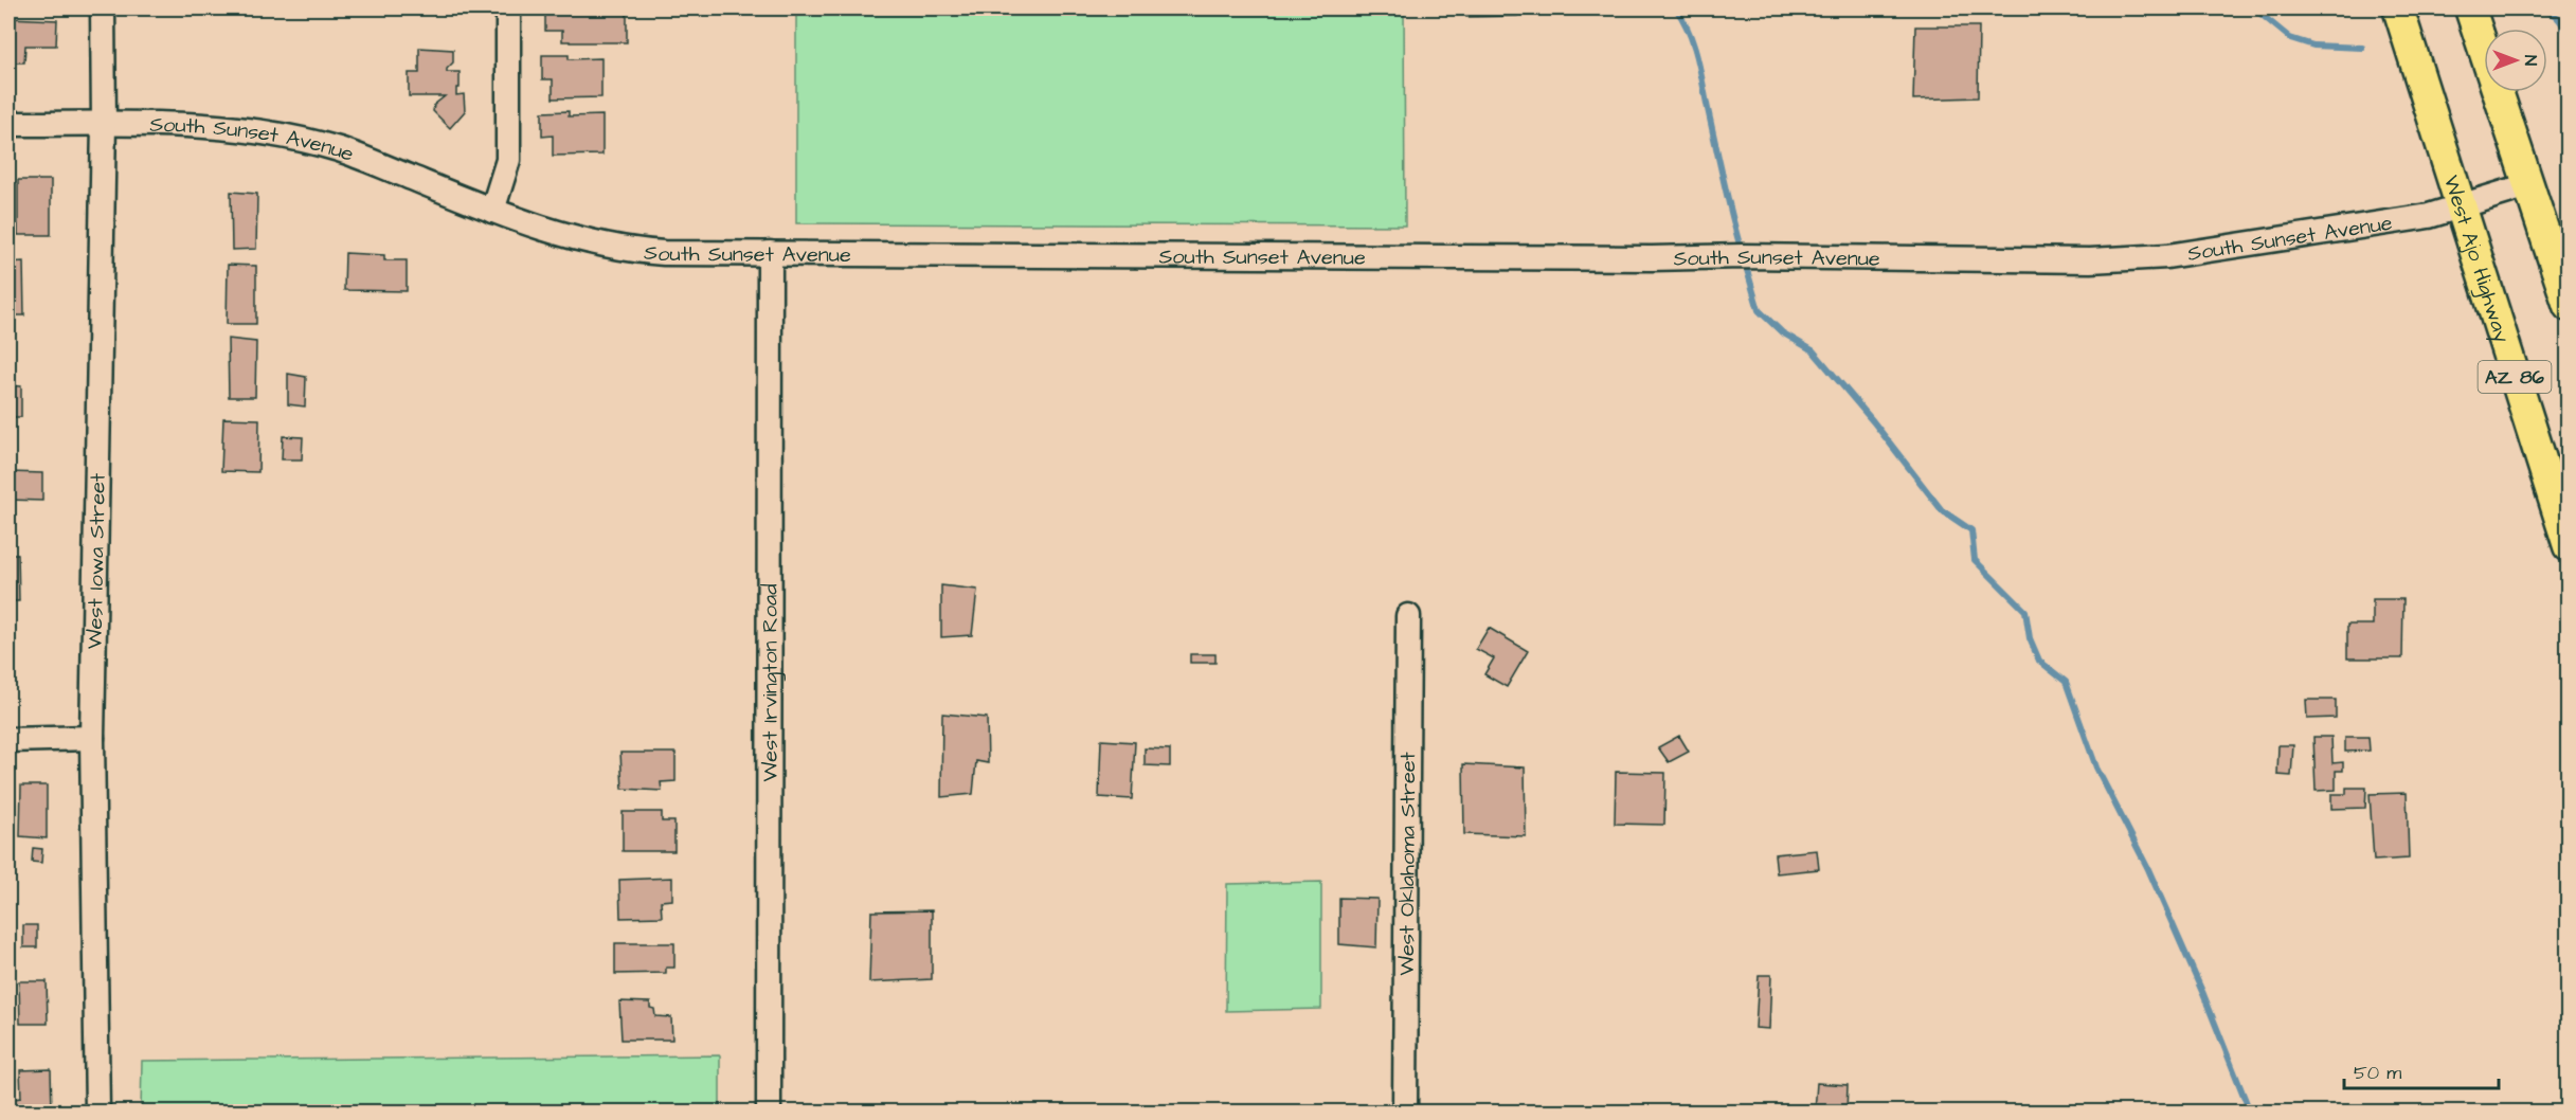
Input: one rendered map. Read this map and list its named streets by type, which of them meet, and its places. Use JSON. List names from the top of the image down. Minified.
{"streets":{"main road":["West Ajo Highway","AZ 86"],"street":["South Sunset Avenue","West Iowa Street","West Irvington Road","West Oklahoma Street"]},"crossings":[["South Sunset Avenue","West Ajo Highway"],["South Sunset Avenue","West Iowa Street"],["South Sunset Avenue","West Irvington Road"]],"scale_bar":"50 m","north":"right"}
